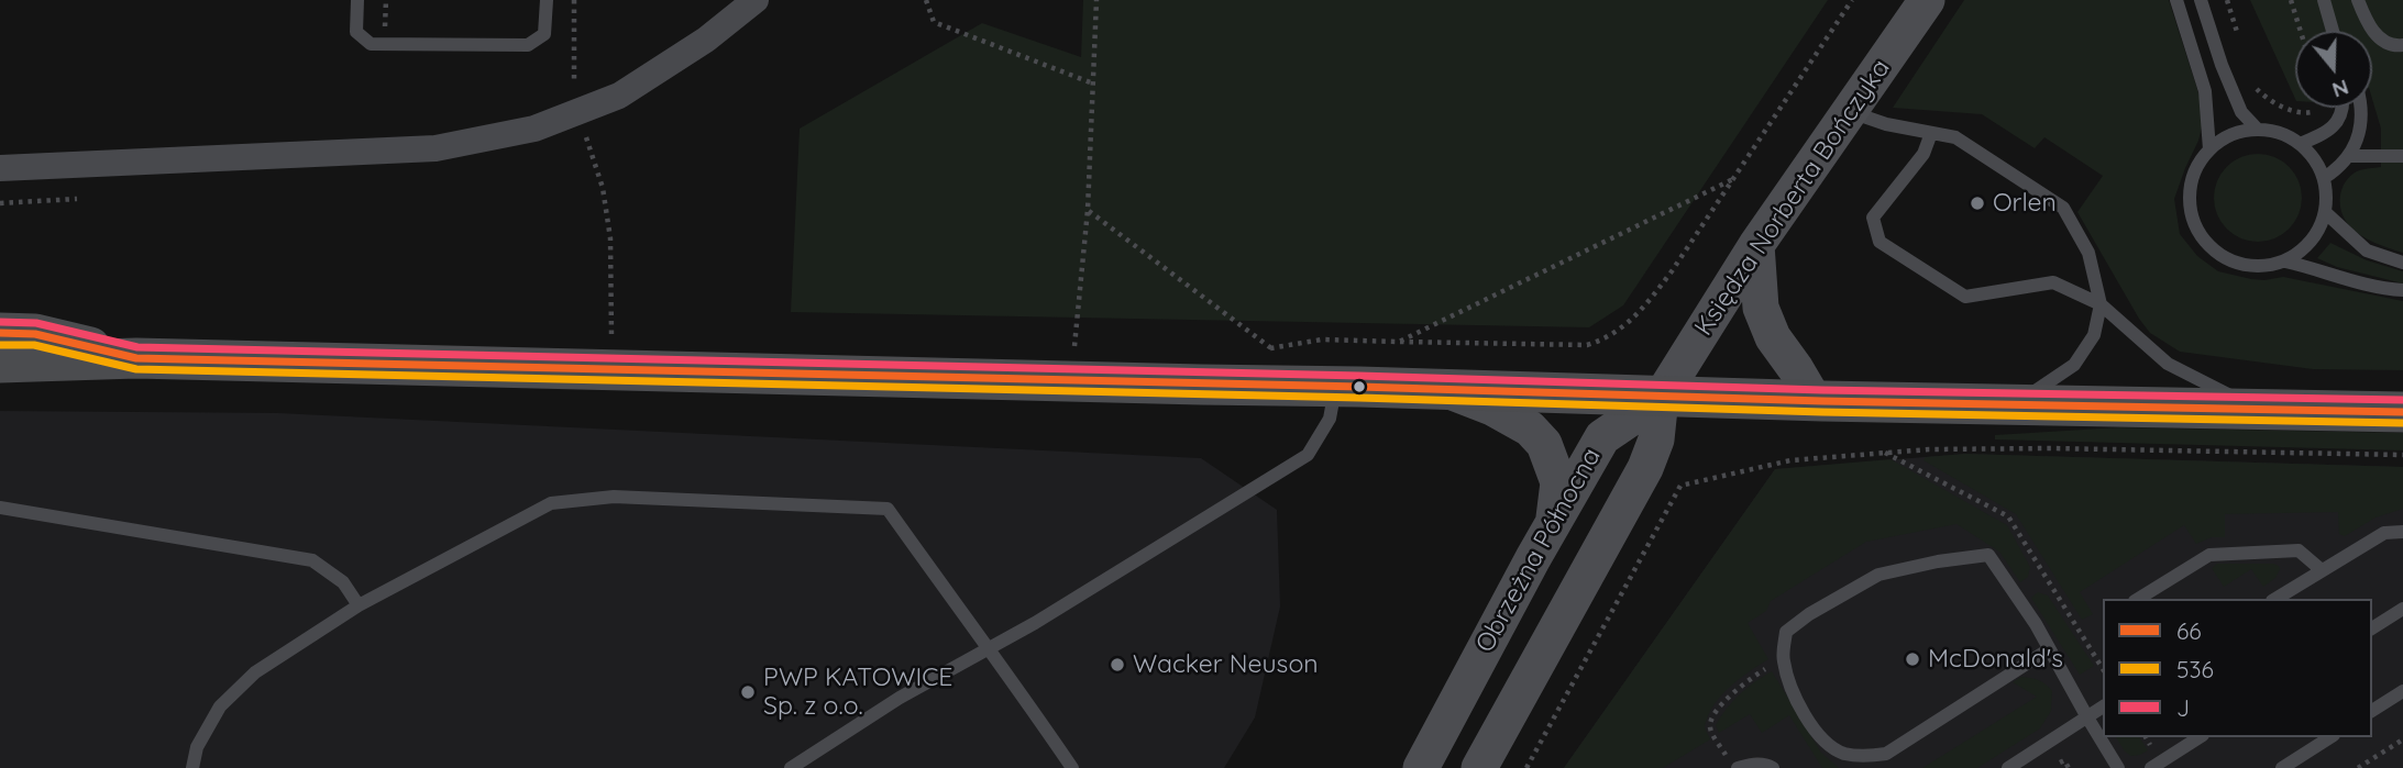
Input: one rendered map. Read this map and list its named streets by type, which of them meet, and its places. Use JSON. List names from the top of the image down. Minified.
{"streets":{"street":["Księdza Norberta Bończyka","Obrzeżna Północna"]},"crossings":[["Księdza Norberta Bończyka","Obrzeżna Północna"]],"places":["Orlen","McDonald's","Wacker Neuson","PWP KATOWICE Sp. z o.o."],"lines":["transit line J","transit line 66","transit line 536"],"legend":["66","536","J"],"north":"bottom"}
